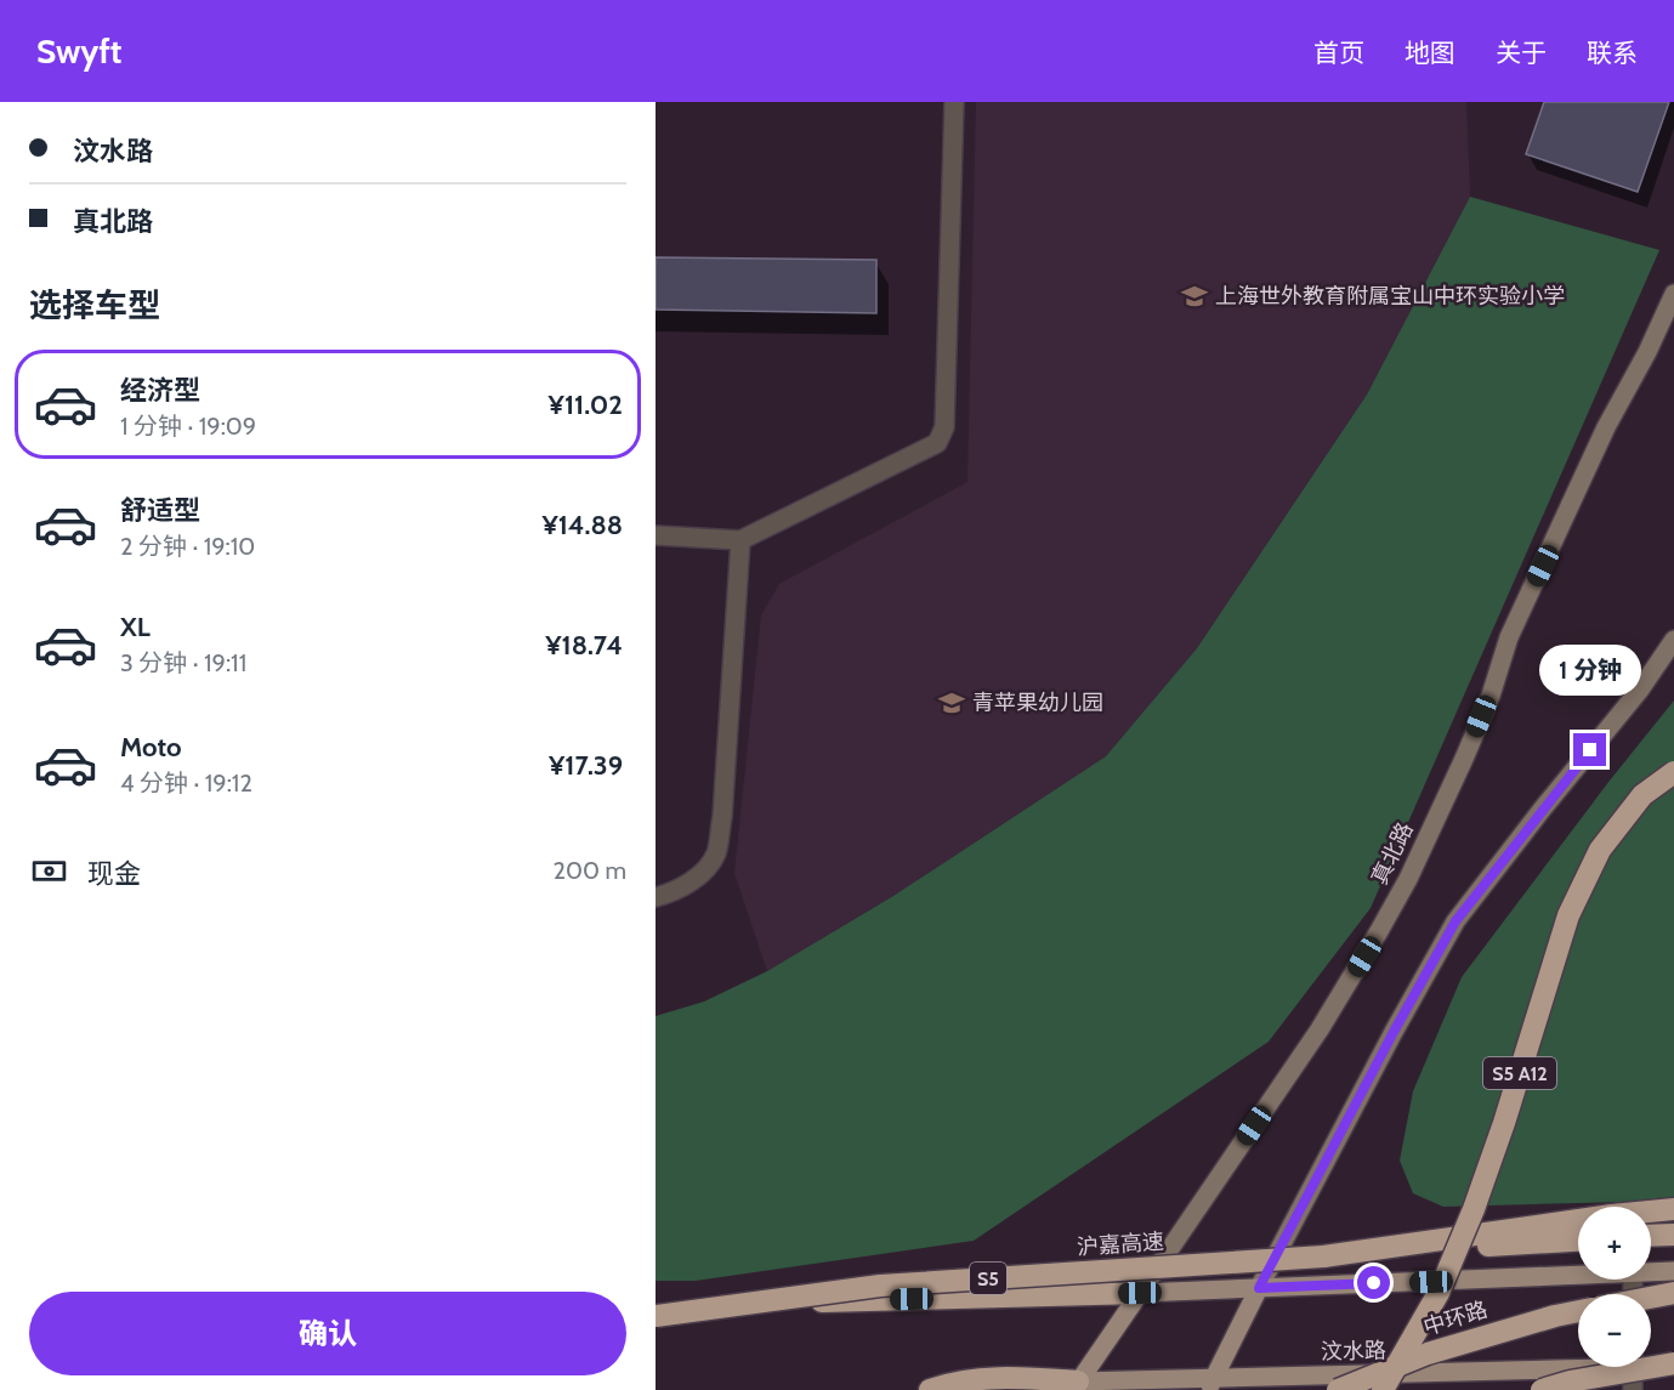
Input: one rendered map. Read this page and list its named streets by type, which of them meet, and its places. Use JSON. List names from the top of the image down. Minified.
{"streets":{"highway":["S5 A12","沪嘉高速","S5","中环路"],"main road":["真北路","汶水路"]},"crossings":[["真北路","汶水路"]],"places":{"school or university":["上海世外教育附属宝山中环实验小学","青苹果幼儿园"]},"page":{"header":"Swyft","nav":["首页","地图","关于","联系"],"banner":["汶水路","真北路"],"heading":"选择车型","list":[{"name":"经济型","note":"1 分钟 · 19:09","value":"¥11.02"},{"name":"舒适型","note":"2 分钟 · 19:10","value":"¥14.88"},{"name":"XL","note":"3 分钟 · 19:11","value":"¥18.74"},{"name":"Moto","note":"4 分钟 · 19:12","value":"¥17.39"}],"bubble":"1 分钟","pay":["现金","200 m"],"map_buttons":["+","−"],"buttons":"确认"}}
